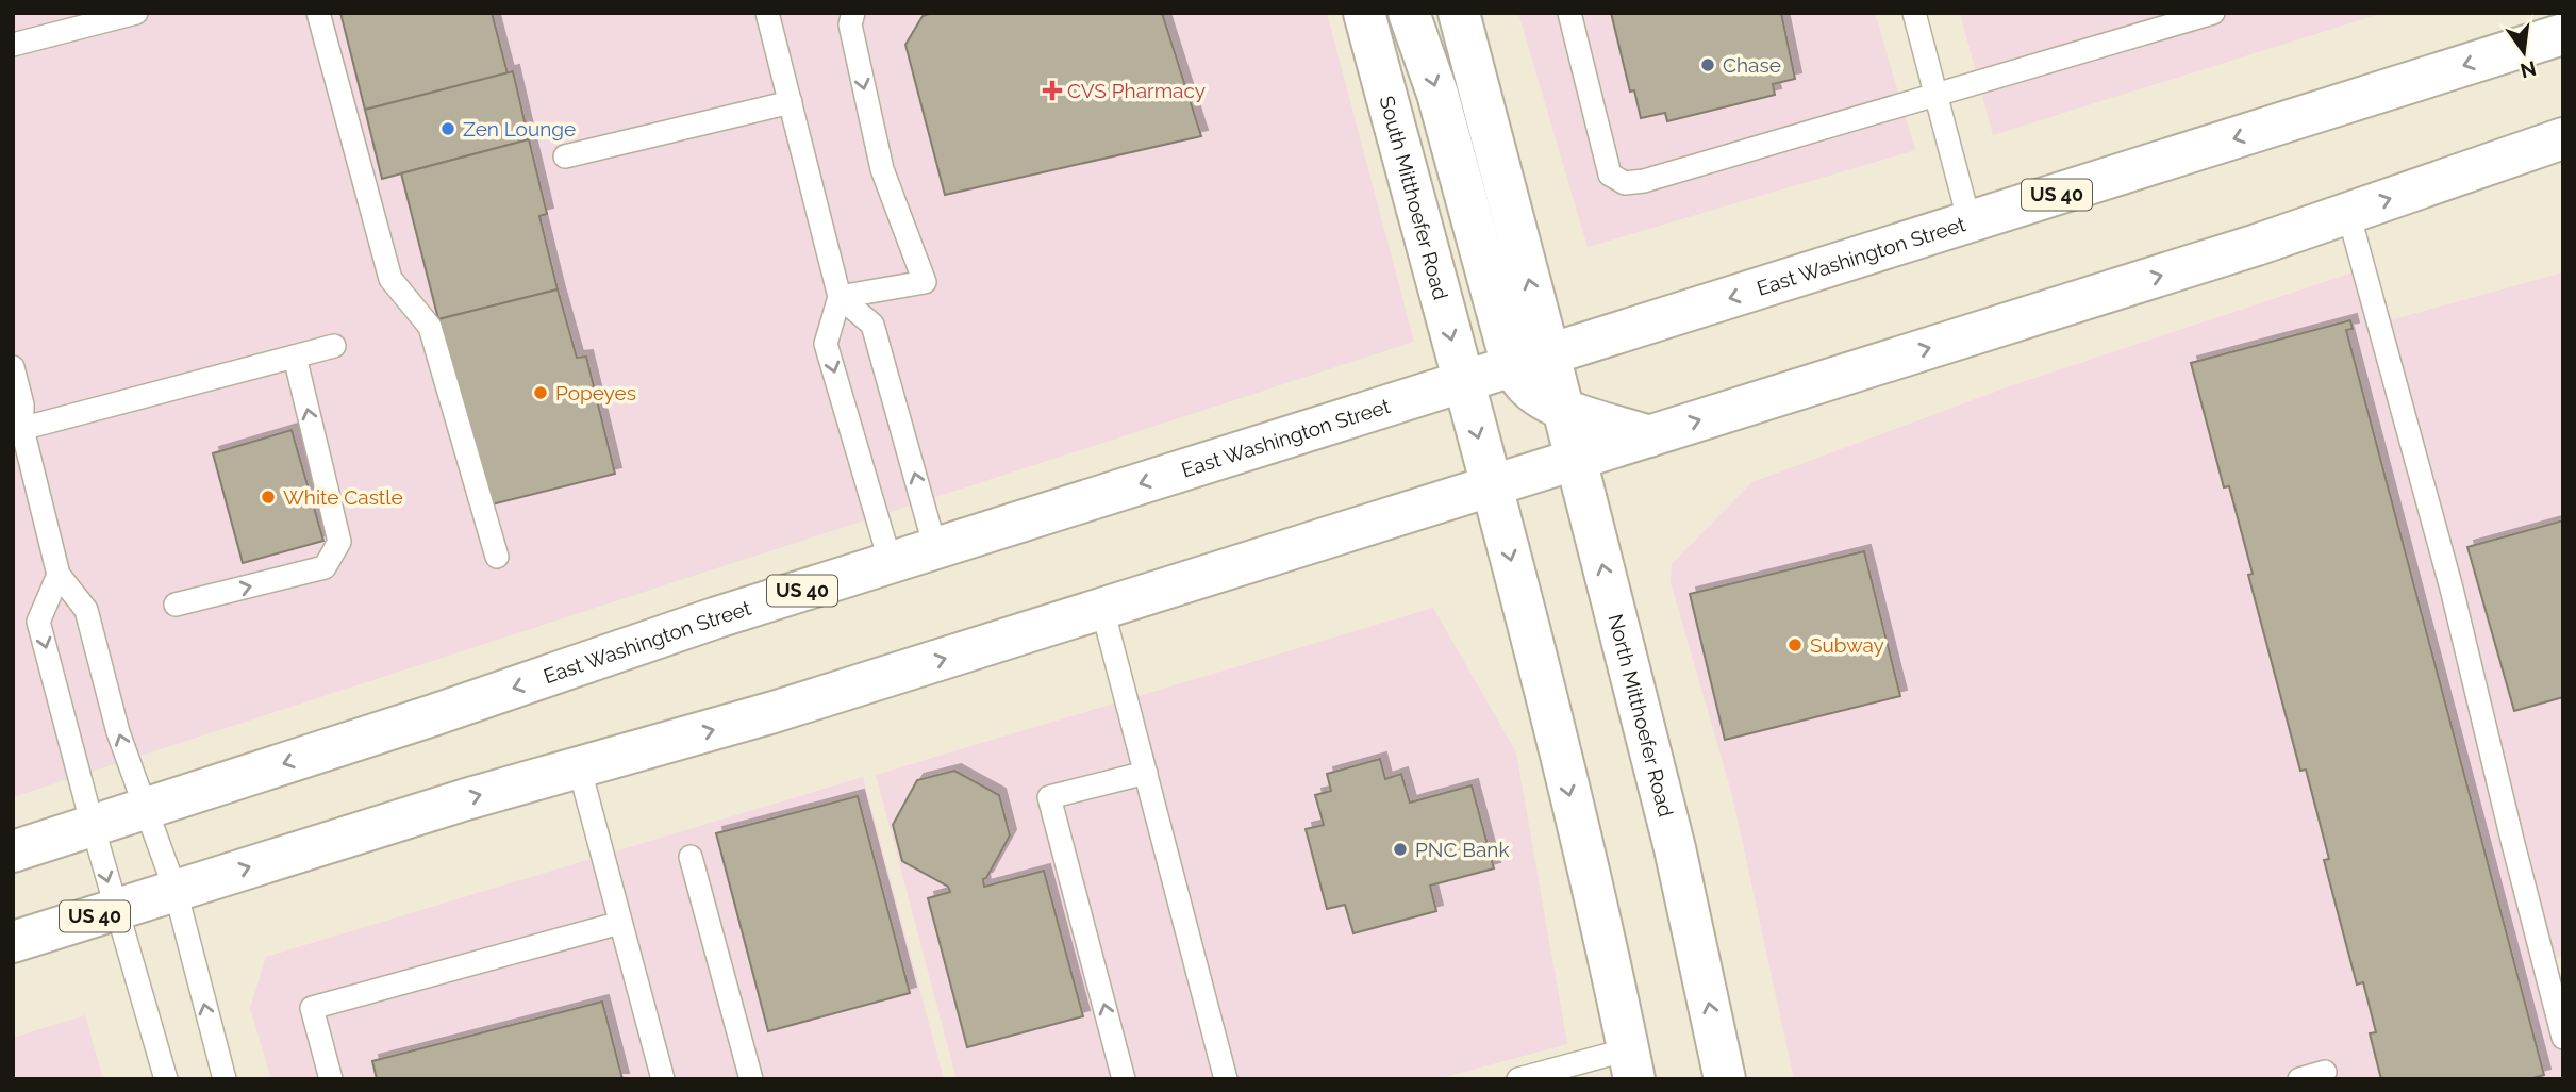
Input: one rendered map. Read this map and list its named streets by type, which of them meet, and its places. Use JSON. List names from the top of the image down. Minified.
{"streets":{"main road":["US 40","South Mitthoefer Road","East Washington Street","North Mitthoefer Road"]},"crossings":[["US 40","North Mitthoefer Road"],["South Mitthoefer Road","East Washington Street"],["East Washington Street","North Mitthoefer Road"]],"places":{"other":["Chase","Zen Lounge","Popeyes","White Castle","Subway","PNC Bank"],"health":["CVS Pharmacy"]},"north":"bottom"}
